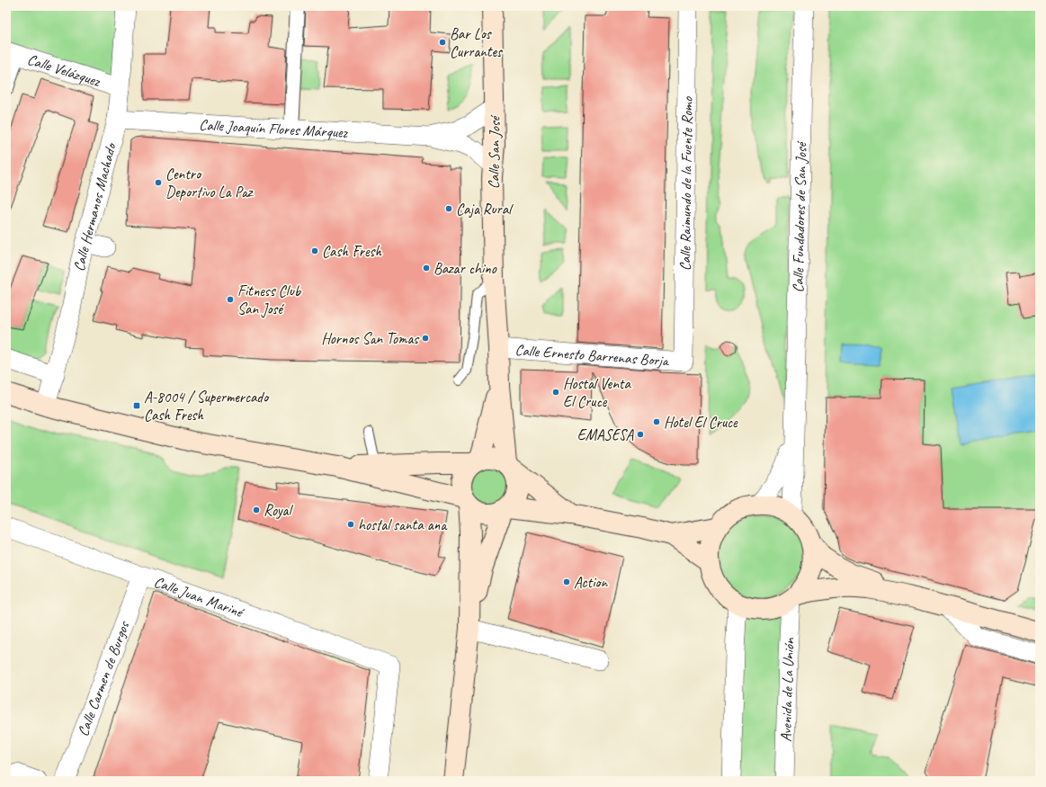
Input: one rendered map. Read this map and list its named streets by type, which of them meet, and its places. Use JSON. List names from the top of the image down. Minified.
{"streets":{"main road":["Calle San José"],"street":["Calle Velázquez","Calle Joaquín Flores Márquez","Calle Raimundo de la Fuente Romo","Calle Hermanos Machado","Calle Fundadores de San José","Calle Ernesto Barrenas Borja","Calle Juan Mariné","Calle Carmen de Burgos","Avenida de La Unión"]},"crossings":[["Calle Velázquez","Calle Hermanos Machado"],["Calle Joaquín Flores Márquez","Calle San José"],["Calle Joaquín Flores Márquez","Calle Hermanos Machado"],["Calle San José","Calle Ernesto Barrenas Borja"],["Calle Raimundo de la Fuente Romo","Calle Ernesto Barrenas Borja"],["Calle Fundadores de San José","Avenida de La Unión"],["Calle Juan Mariné","Calle Carmen de Burgos"]],"places":{"other":["Bar Los Currantes","Centro Deportivo La Paz","Caja Rural","Cash Fresh","Bazar chino","Fitness Club San José","Hornos San Tomas","Hostal Venta El Cruce","Hotel El Cruce","EMASESA","Royal","hostal santa ana","Action"],"transit":["A-8004 / Supermercado Cash Fresh"]}}
